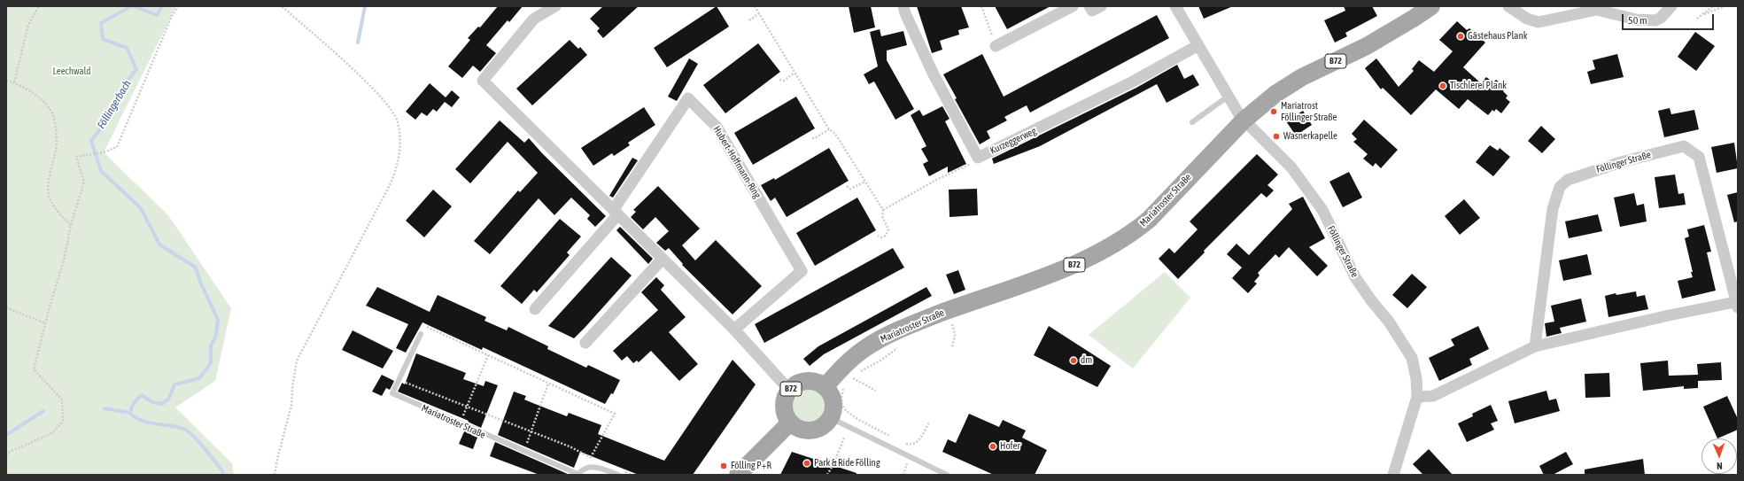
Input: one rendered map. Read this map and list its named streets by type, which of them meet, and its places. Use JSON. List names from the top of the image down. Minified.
{"streets":{"main road":["B72","Mariatroster Straße"],"street":["Kurzeggerweg","Hubert-Hoffmann-Ring","Föllinger Straße"]},"crossings":[["B72","Mariatroster Straße"],["Föllinger Straße","Mariatroster Straße"]],"water":["Föllingerbach"],"parks":["Leechwald"],"places":["Gästehaus Plank","Tischlerei Plank","Mariatrost Föllinger Straße","Wasnerkapelle","dm","Hofer","Park & Ride Fölling","Fölling P+R"],"scale_bar":"50 m","north":"bottom"}
